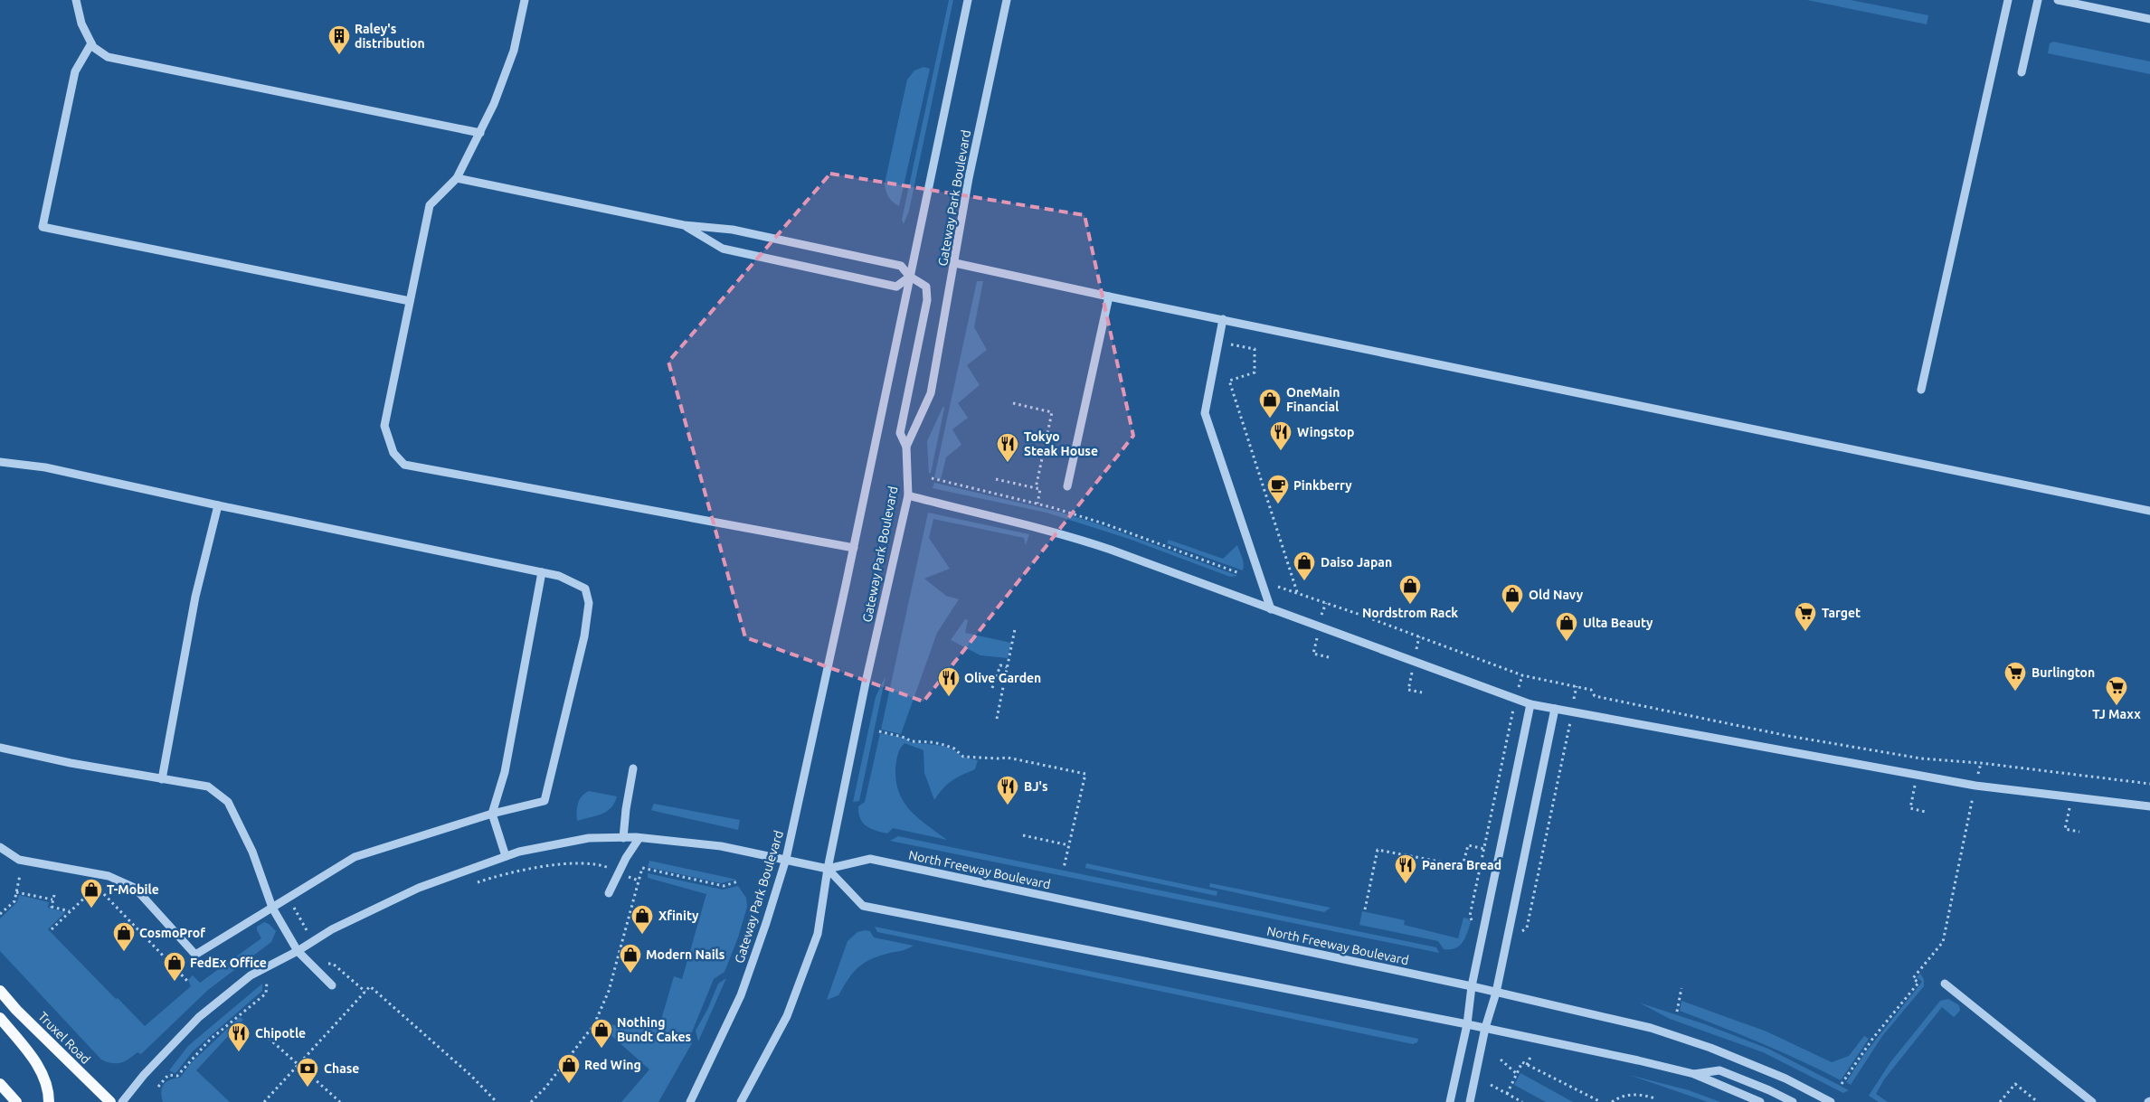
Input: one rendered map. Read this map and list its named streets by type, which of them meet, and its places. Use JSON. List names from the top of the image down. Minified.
{"streets":{"main road":["Truxel Road"],"street":["Gateway Park Boulevard","North Freeway Boulevard"]},"crossings":[["Gateway Park Boulevard","North Freeway Boulevard"]],"places":{"building":["Raley's distribution"],"shop":["OneMain Financial","Daiso Japan","Nordstrom Rack","Old Navy","Ulta Beauty","T-Mobile","Xfinity","CosmoProf","Modern Nails","FedEx Office","Nothing Bundt Cakes","Red Wing"],"restaurant":["Wingstop","Tokyo Steak House","Olive Garden","BJ's","Panera Bread","Chipotle"],"cafe":["Pinkberry"],"supermarket":["Target","Burlington","TJ Maxx"],"bank":["Chase"]}}
